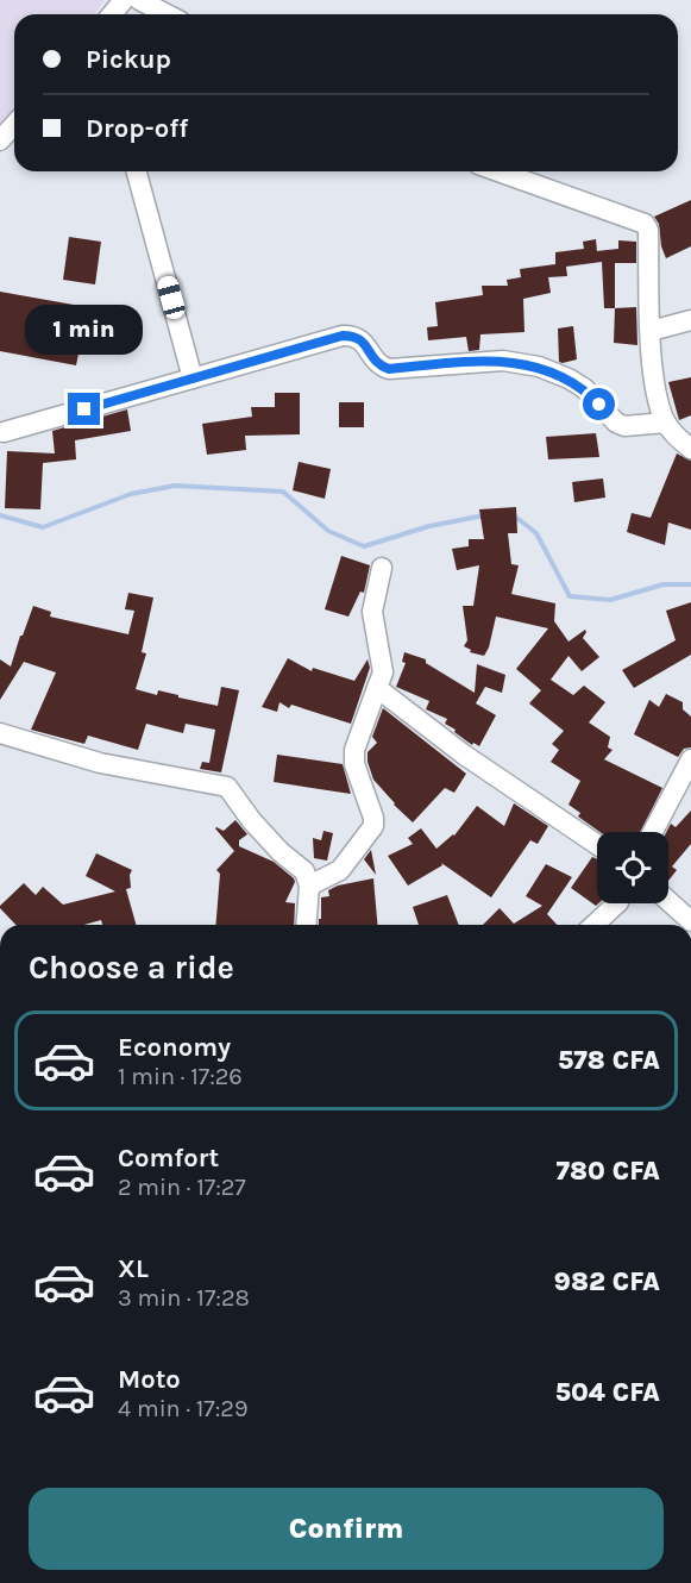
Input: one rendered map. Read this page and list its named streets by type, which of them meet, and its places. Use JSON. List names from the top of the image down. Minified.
{"page":{"banner":["Pickup","Drop-off"],"bubble":"1 min","heading":"Choose a ride","list":[{"name":"Economy","note":"1 min · 17:26","value":"578 CFA"},{"name":"Comfort","note":"2 min · 17:27","value":"780 CFA"},{"name":"XL","note":"3 min · 17:28","value":"982 CFA"},{"name":"Moto","note":"4 min · 17:29","value":"504 CFA"}],"buttons":"Confirm"}}
